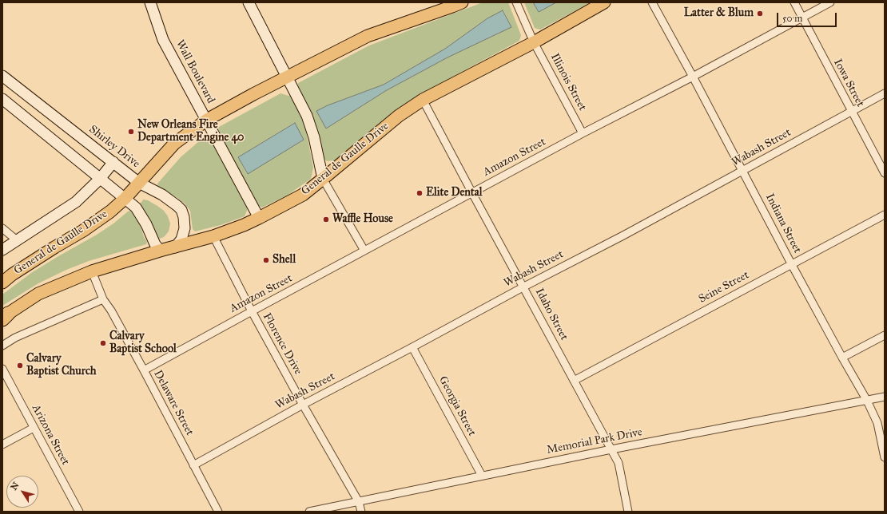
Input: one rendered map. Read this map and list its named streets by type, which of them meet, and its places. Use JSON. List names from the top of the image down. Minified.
{"streets":{"main road":["General de Gaulle Drive"],"street":["Wall Boulevard","Illinois Street","Iowa Street","Shirley Drive","Wabash Street","Amazon Street","Indiana Street","Seine Street","Idaho Street","Florence Drive","Delaware Street","Georgia Street","Arizona Street","Memorial Park Drive"]},"crossings":[["Wall Boulevard","General de Gaulle Drive"],["Illinois Street","Amazon Street"],["Illinois Street","General de Gaulle Drive"],["Iowa Street","Wabash Street"],["Iowa Street","Amazon Street"],["Shirley Drive","General de Gaulle Drive"],["Wabash Street","Indiana Street"],["Wabash Street","Idaho Street"],["Wabash Street","Florence Drive"],["Wabash Street","Delaware Street"],["Wabash Street","Georgia Street"],["Amazon Street","Indiana Street"],["Amazon Street","Idaho Street"],["Amazon Street","Florence Drive"],["Amazon Street","Delaware Street"],["General de Gaulle Drive","Idaho Street"],["General de Gaulle Drive","Florence Drive"],["General de Gaulle Drive","Delaware Street"],["Indiana Street","Seine Street"],["Indiana Street","Memorial Park Drive"],["Seine Street","Idaho Street"],["Idaho Street","Memorial Park Drive"],["Florence Drive","Memorial Park Drive"],["Georgia Street","Memorial Park Drive"]],"places":["Latter & Blum","New Orleans Fire Department Engine 40","Elite Dental","Waffle House","Shell","Calvary Baptist School","Calvary Baptist Church"],"scale_bar":"50 m","north":"top left"}
